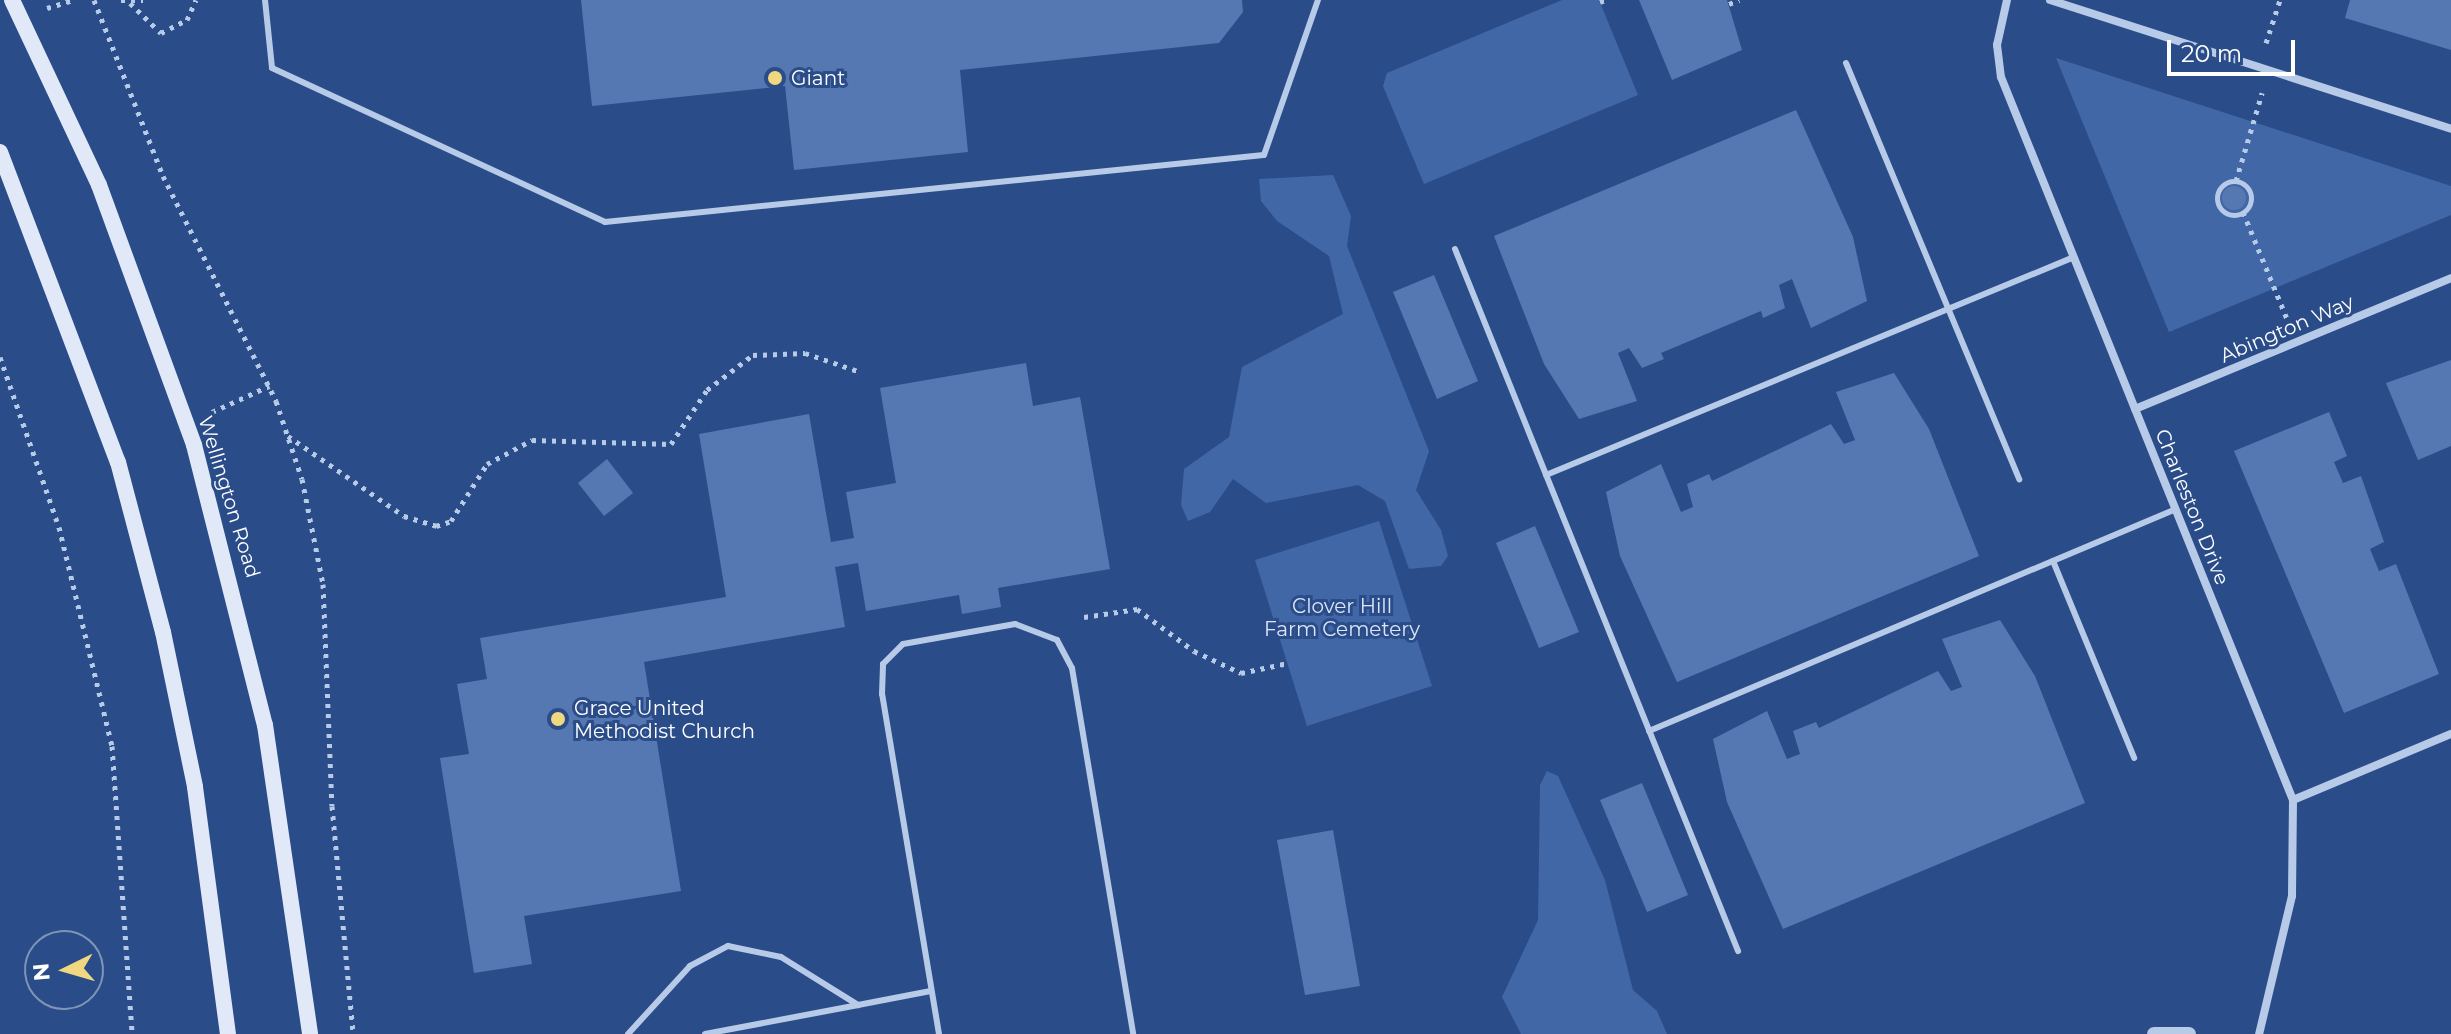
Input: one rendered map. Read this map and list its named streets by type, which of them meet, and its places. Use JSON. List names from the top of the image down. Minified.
{"streets":{"main road":["Wellington Road"],"street":["Abington Way","Charleston Drive"]},"crossings":[["Abington Way","Charleston Drive"]],"parks":["Clover Hill Farm Cemetery"],"places":["Giant","Grace United Methodist Church"],"scale_bar":"20 m","north":"left"}
